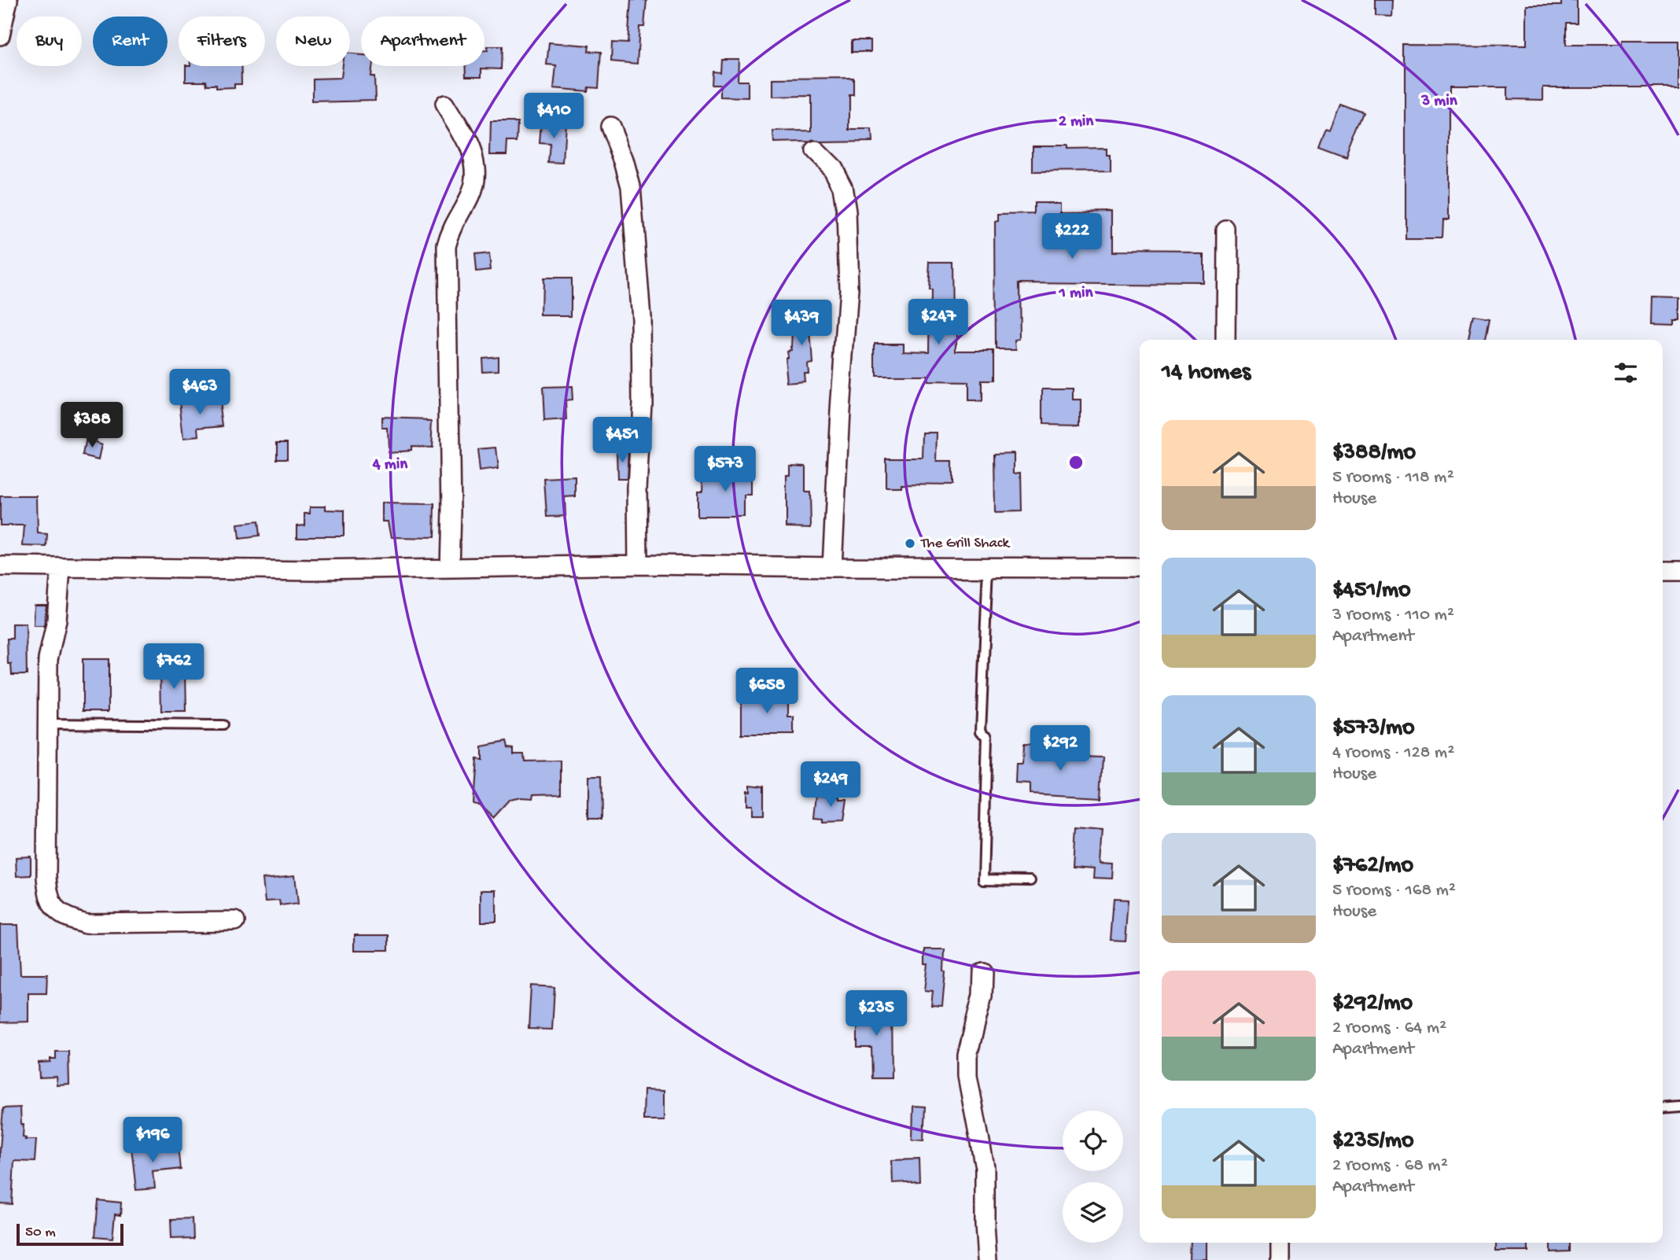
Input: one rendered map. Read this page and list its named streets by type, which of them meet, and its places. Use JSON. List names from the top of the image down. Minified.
{"places":["The Grill Shack"],"scale_bar":"50 m","page":{"chip":["Buy","Rent","Filters","New","Apartment"],"price":["$410","$222","$247","$439","$463","$388","$451","$573","$762","$658","$292","$249","$235","$196"],"heading":"14 homes","list":[{"name":"$388/mo","note":"5 rooms · 118 m² · House"},{"name":"$451/mo","note":"3 rooms · 110 m² · Apartment"},{"name":"$573/mo","note":"4 rooms · 128 m² · House"},{"name":"$762/mo","note":"5 rooms · 168 m² · House"},{"name":"$292/mo","note":"2 rooms · 64 m² · Apartment"},{"name":"$235/mo","note":"2 rooms · 68 m² · Apartment"}],"scale":"50 m"},"rings":["3 min","2 min","1 min","4 min"]}
